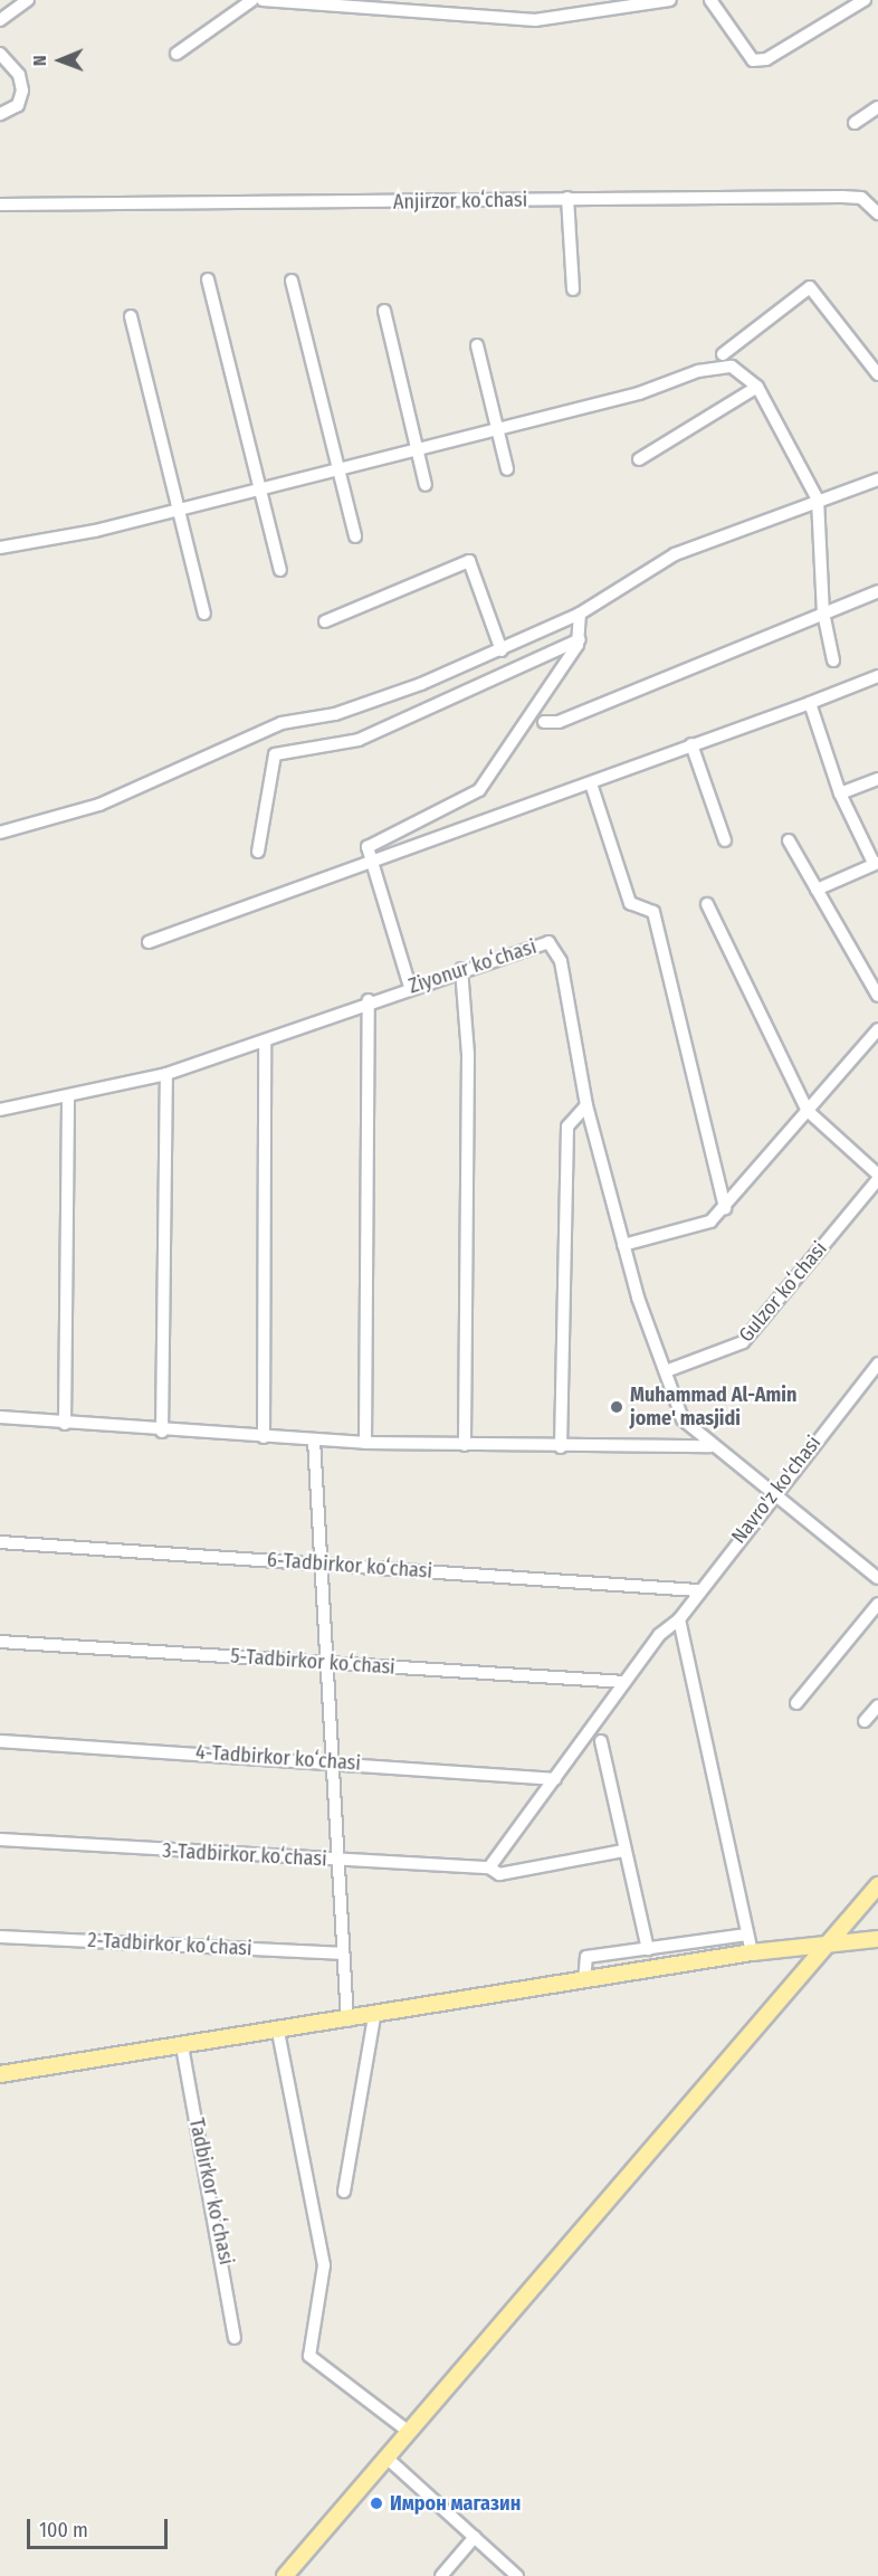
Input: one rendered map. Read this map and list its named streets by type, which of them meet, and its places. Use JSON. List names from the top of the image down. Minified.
{"streets":{"street":["Anjirzor koʻchasi","Ziyonur koʻchasi","Gulzor koʻchasi","Navro'z ko'chasi","6-Tadbirkor koʻchasi","5-Tadbirkor koʻchasi","4-Tadbirkor koʻchasi","3-Tadbirkor koʻchasi","2-Tadbirkor koʻchasi","Tadbirkor koʻchasi"]},"crossings":[["Ziyonur koʻchasi","Gulzor koʻchasi"],["Ziyonur koʻchasi","Navro'z ko'chasi"],["Navro'z ko'chasi","6-Tadbirkor koʻchasi"],["Navro'z ko'chasi","5-Tadbirkor koʻchasi"],["Navro'z ko'chasi","4-Tadbirkor koʻchasi"],["Navro'z ko'chasi","3-Tadbirkor koʻchasi"]],"places":["Muhammad Al-Amin jome' masjidi","Имрон магазин"],"scale_bar":"100 m","north":"left"}
